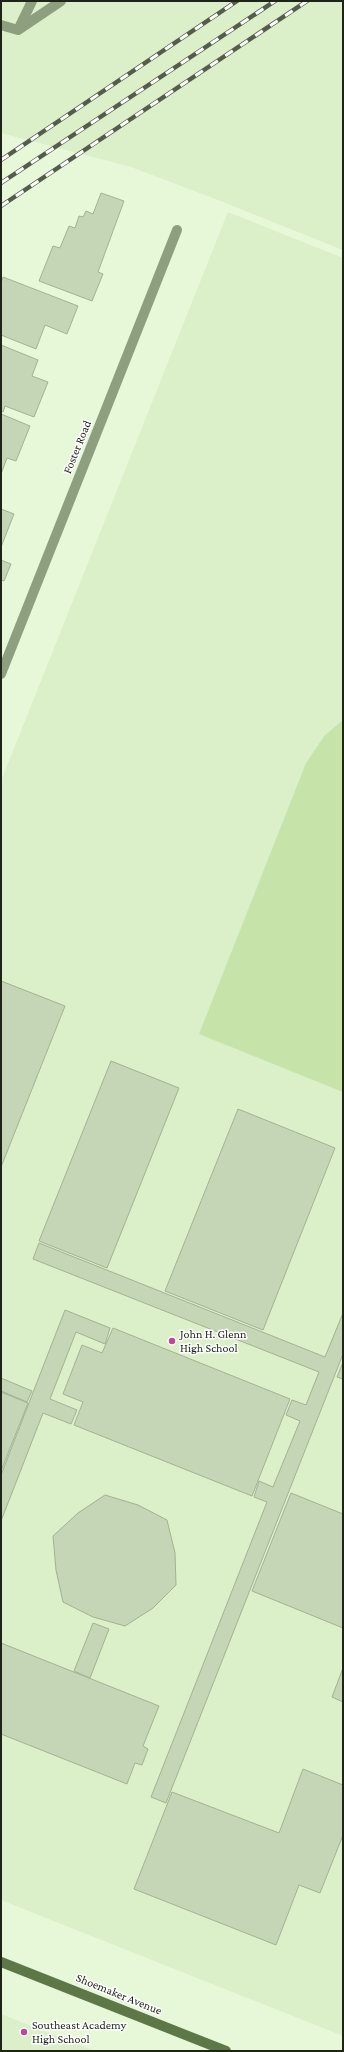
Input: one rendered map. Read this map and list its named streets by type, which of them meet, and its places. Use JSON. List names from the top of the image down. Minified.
{"streets":{"street":["Foster Road","Shoemaker Avenue"]},"places":["John H. Glenn High School","Southeast Academy High School"]}
